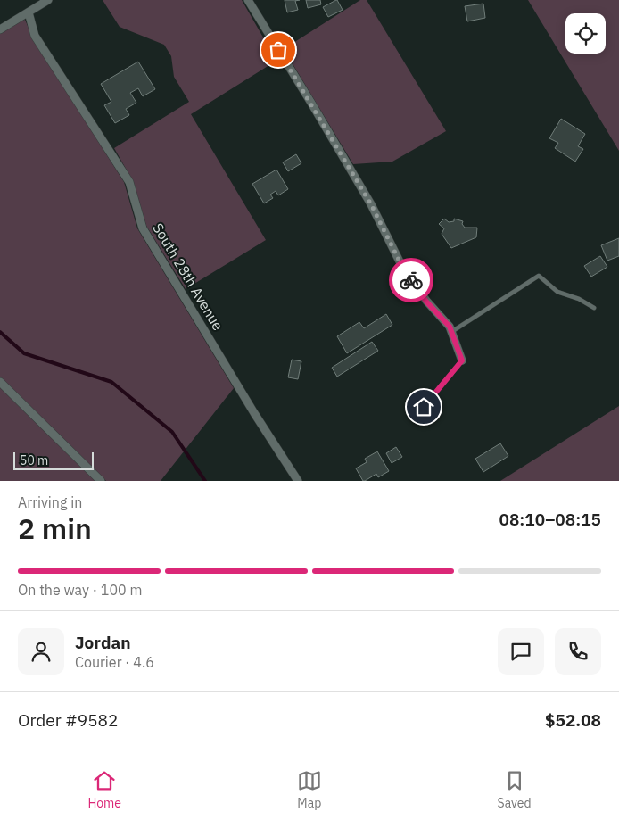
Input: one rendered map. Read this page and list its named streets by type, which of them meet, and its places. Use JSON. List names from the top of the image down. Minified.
{"streets":{"street":["South 28th Avenue"]},"scale_bar":"50 m","page":{"scale":"50 m","heading":["2 min","Arriving in","08:10–08:15"],"panel":["Jordan","Courier · 4.6","Order #9582","$52.08"],"bar":"On the way · 100 m","tabs":["Home","Map","Saved"]}}
